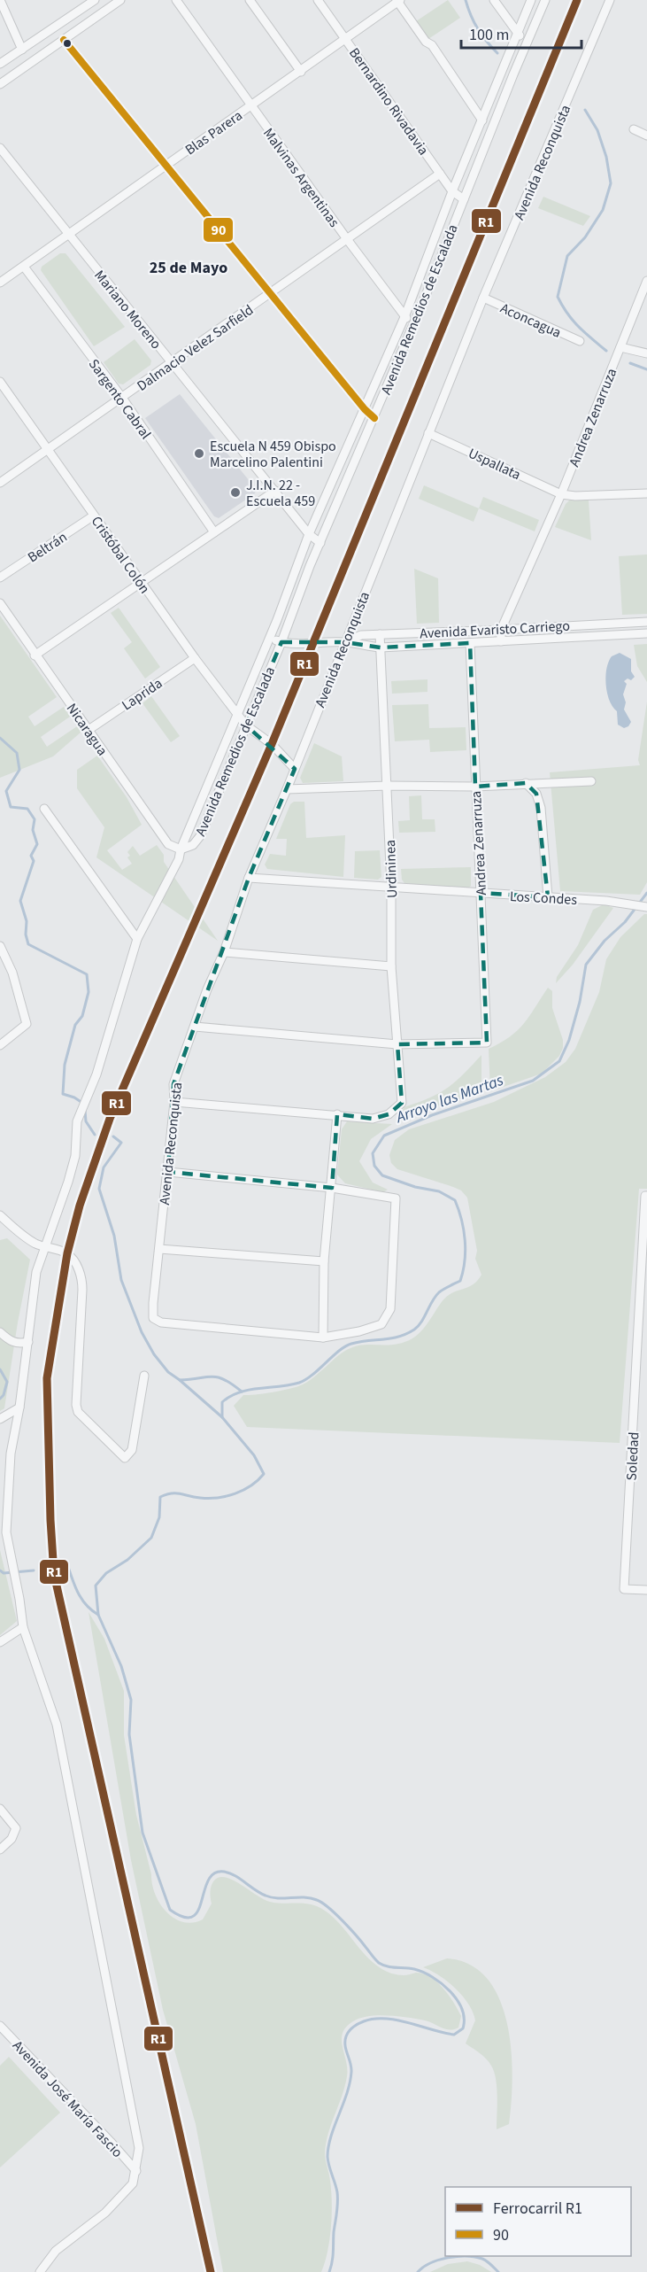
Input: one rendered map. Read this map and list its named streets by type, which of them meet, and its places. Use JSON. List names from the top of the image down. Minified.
{"streets":{"street":["Bernardino Rivadavia","Blas Parera","Avenida Reconquista","Malvinas Argentinas","Mariano Moreno","Avenida Remedios de Escalada","Aconcagua","Dalmacio Velez Sarfield","Sargento Cabral","Andrea Zenarruza","Uspallata","Beltrán","Cristóbal Colón","Avenida Evaristo Carriego","Laprida","Nicaragua","Urdininea","Los Condes","Soledad","Avenida José María Fascio"]},"crossings":[["Bernardino Rivadavia","Blas Parera"],["Bernardino Rivadavia","Avenida Remedios de Escalada"],["Bernardino Rivadavia","Dalmacio Velez Sarfield"],["Blas Parera","Malvinas Argentinas"],["Blas Parera","Mariano Moreno"],["Blas Parera","Sargento Cabral"],["Avenida Reconquista","Aconcagua"],["Avenida Reconquista","Uspallata"],["Avenida Reconquista","Cristóbal Colón"],["Avenida Reconquista","Avenida Evaristo Carriego"],["Avenida Reconquista","Los Condes"],["Malvinas Argentinas","Avenida Remedios de Escalada"],["Malvinas Argentinas","Dalmacio Velez Sarfield"],["Mariano Moreno","Avenida Remedios de Escalada"],["Mariano Moreno","Dalmacio Velez Sarfield"],["Avenida Remedios de Escalada","Cristóbal Colón"],["Avenida Remedios de Escalada","Avenida Evaristo Carriego"],["Avenida Remedios de Escalada","Nicaragua"],["Dalmacio Velez Sarfield","Sargento Cabral"],["Dalmacio Velez Sarfield","Cristóbal Colón"],["Andrea Zenarruza","Uspallata"],["Andrea Zenarruza","Avenida Evaristo Carriego"],["Andrea Zenarruza","Urdininea"],["Andrea Zenarruza","Los Condes"],["Beltrán","Cristóbal Colón"],["Cristóbal Colón","Laprida"],["Avenida Evaristo Carriego","Urdininea"],["Laprida","Nicaragua"],["Urdininea","Los Condes"]],"districts":["25 de Mayo"],"water":["Arroyo las Martas"],"places":["Escuela N 459 Obispo Marcelino Palentini","J.I.N. 22 - Escuela 459"],"lines":["rail line R1","transit line 90"],"legend":["Ferrocarril R1","90"],"scale_bar":"100 m"}
